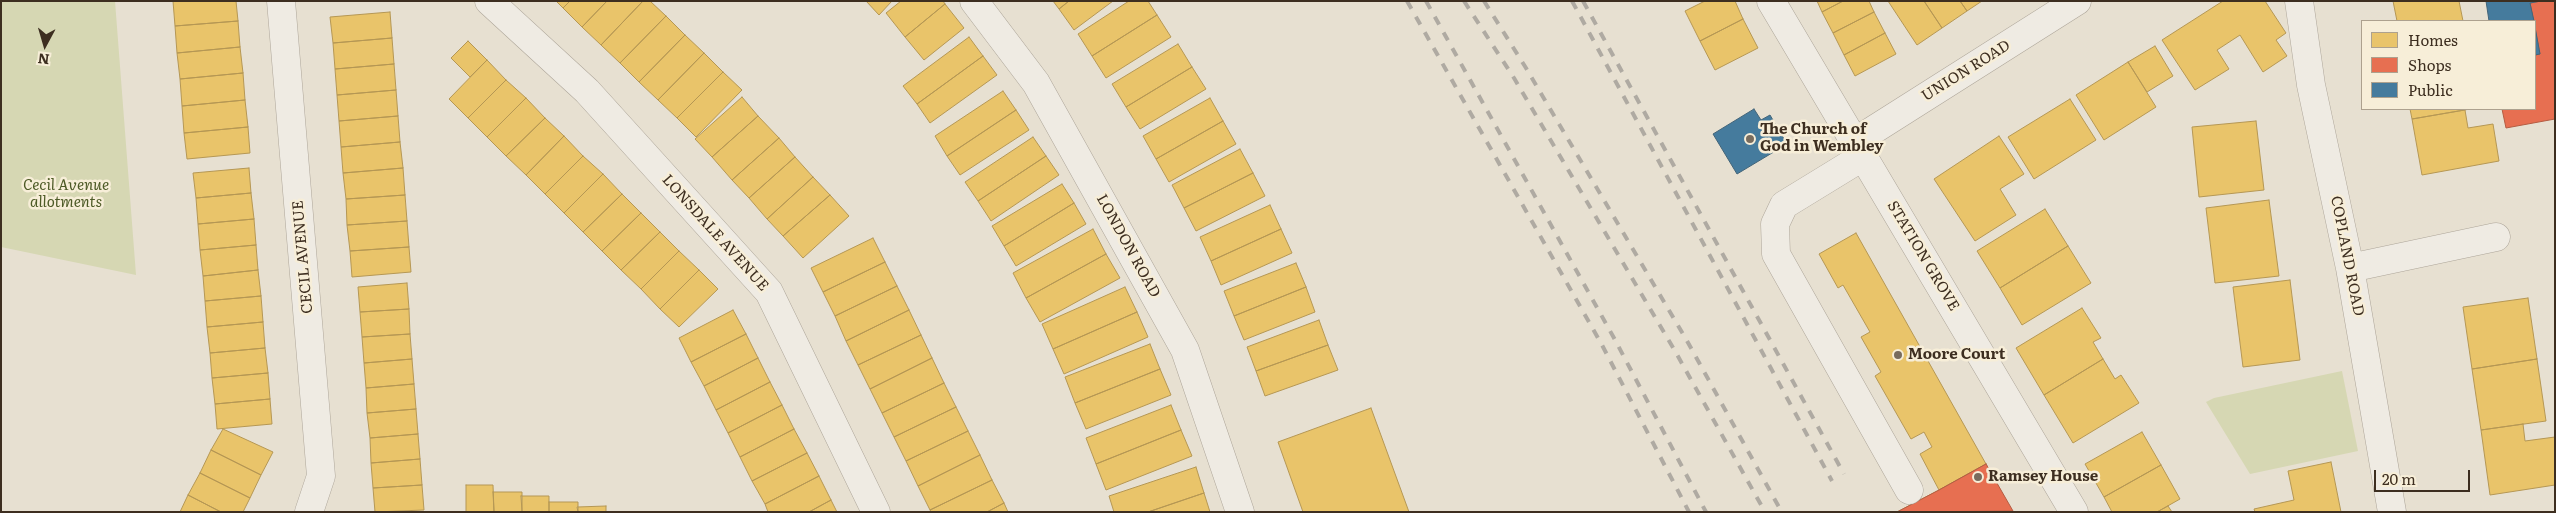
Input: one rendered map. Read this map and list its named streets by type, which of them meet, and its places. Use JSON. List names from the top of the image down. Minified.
{"streets":{"street":["UNION ROAD","LONSDALE AVENUE","LONDON ROAD","STATION GROVE","COPLAND ROAD","CECIL AVENUE"]},"crossings":[["UNION ROAD","STATION GROVE"]],"parks":["Cecil Avenue allotments"],"places":["The Church of God in Wembley","Moore Court","Ramsey House"],"legend":["Homes","Shops","Public"],"scale_bar":"20 m","north":"bottom"}
